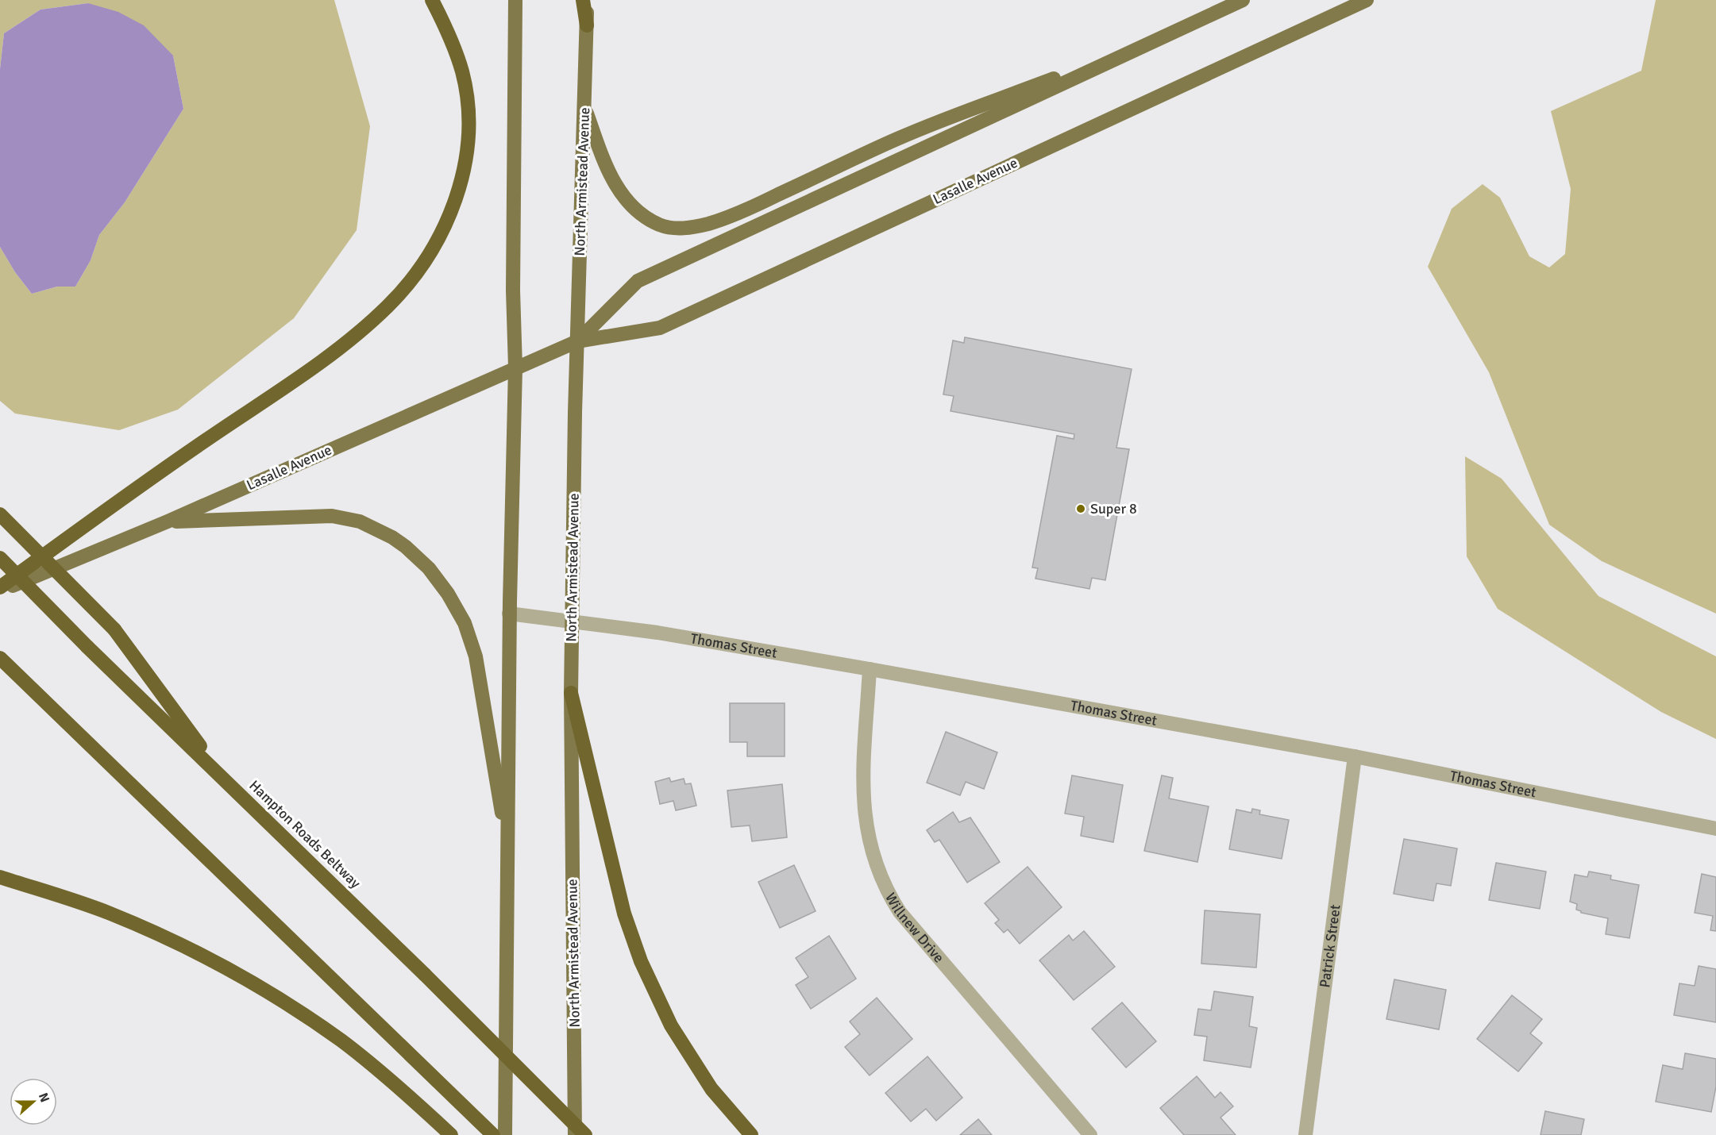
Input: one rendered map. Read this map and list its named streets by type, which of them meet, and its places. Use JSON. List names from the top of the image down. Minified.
{"streets":{"highway":["Hampton Roads Beltway"],"main road":["Lasalle Avenue","North Armistead Avenue"],"street":["Thomas Street","Willnew Drive","Patrick Street"]},"crossings":[["Lasalle Avenue","North Armistead Avenue"],["North Armistead Avenue","Thomas Street"],["Thomas Street","Willnew Drive"],["Thomas Street","Patrick Street"]],"places":["Super 8"],"north":"right"}
